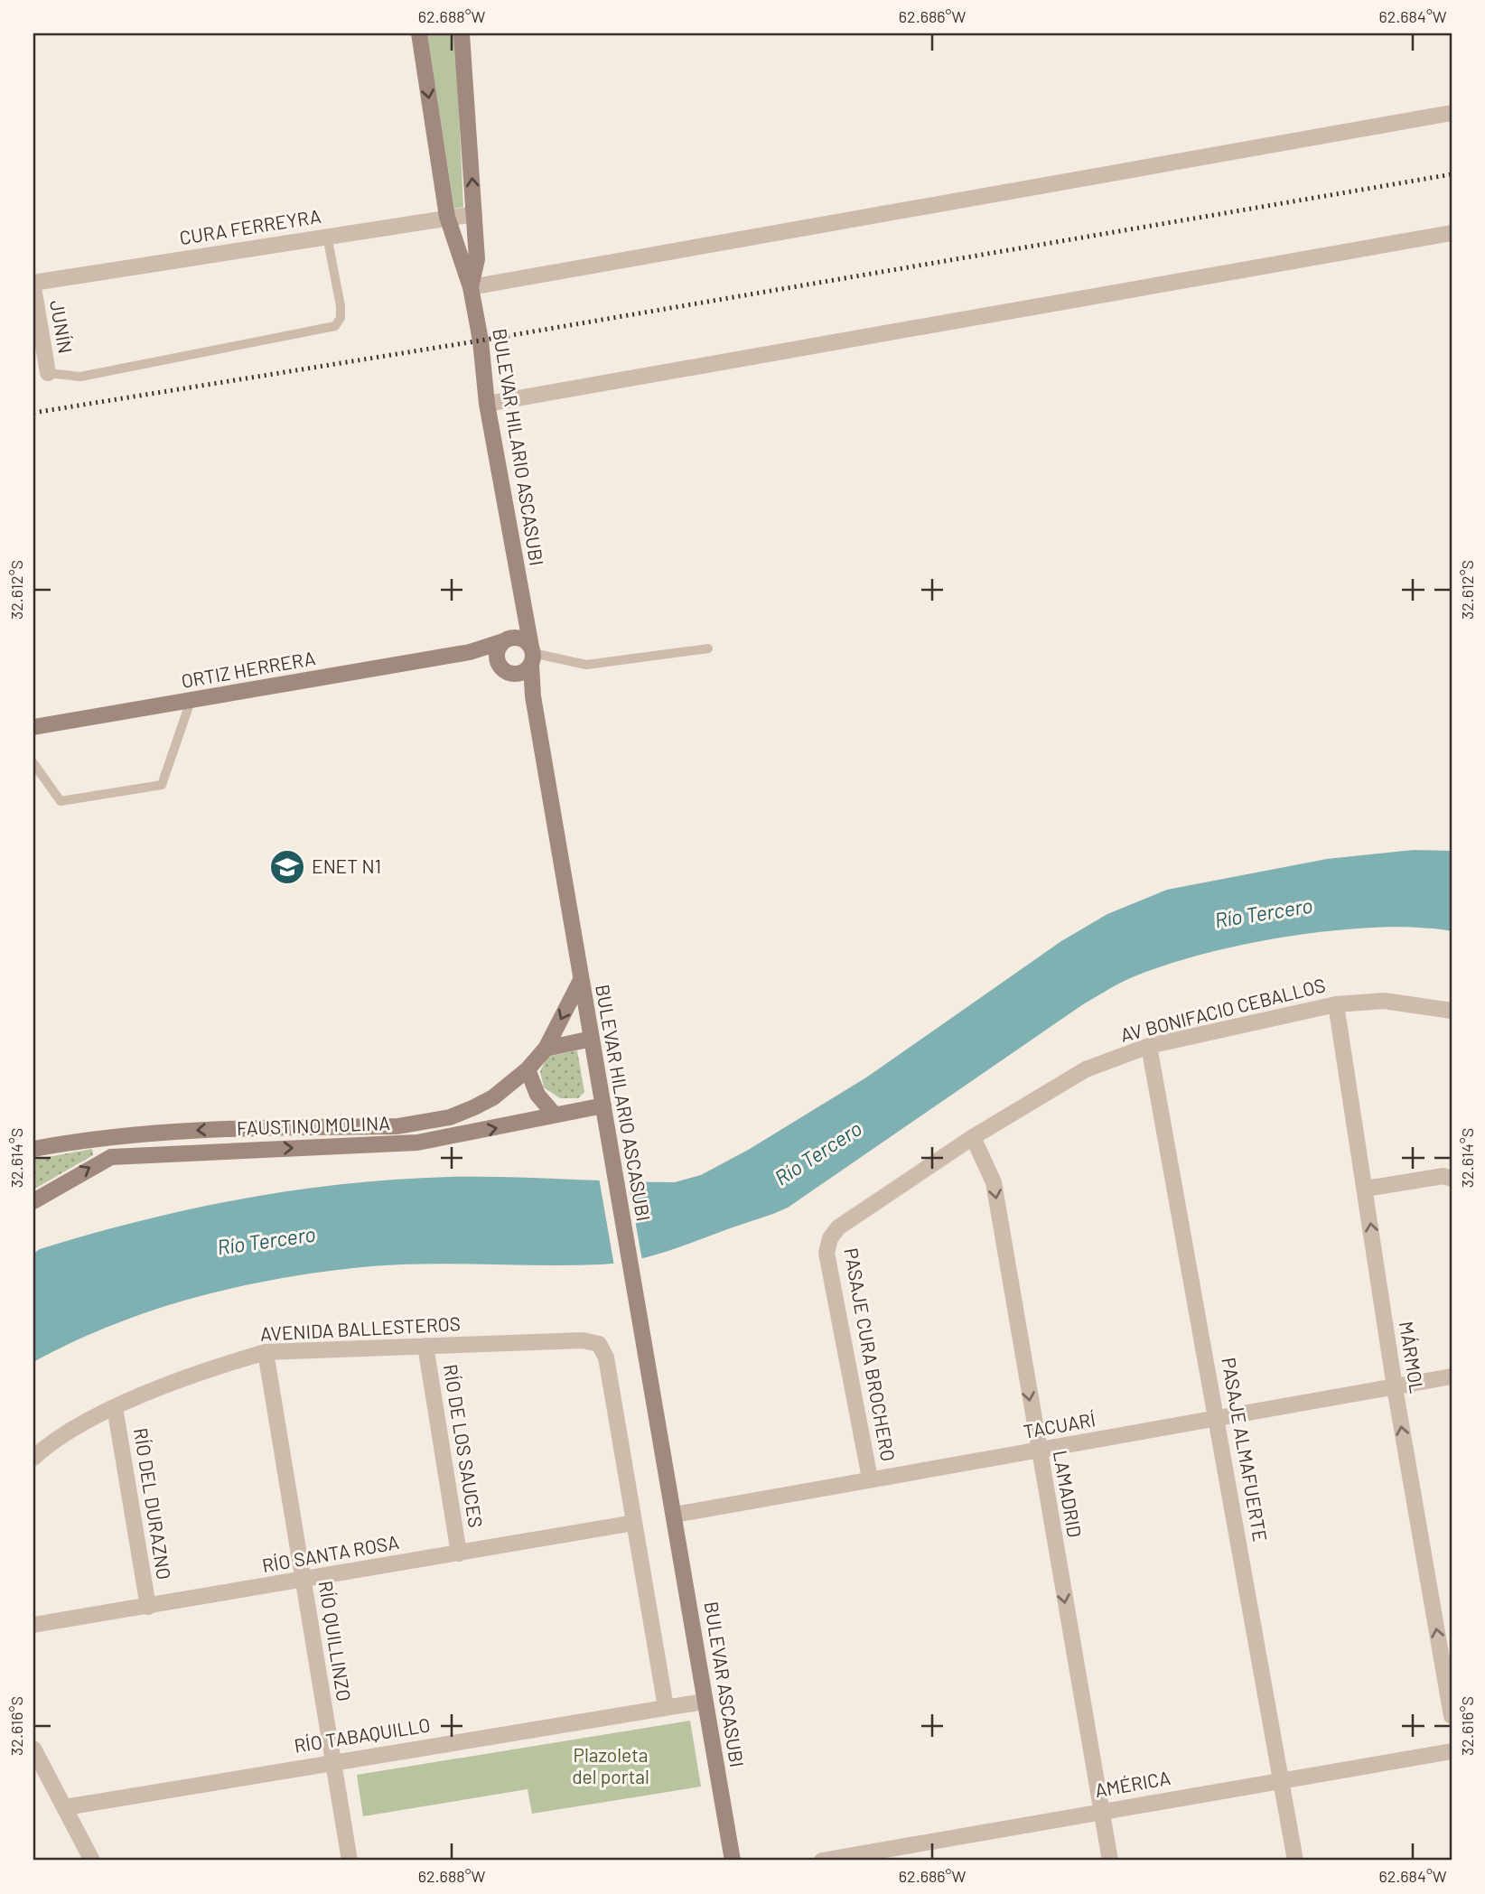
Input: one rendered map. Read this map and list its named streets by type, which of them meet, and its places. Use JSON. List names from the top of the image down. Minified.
{"streets":{"main road":["BULEVAR HILARIO ASCASUBI","ORTIZ HERRERA","FAUSTINO MOLINA","BULEVAR ASCASUBI"],"street":["CURA FERREYRA","JUNÍN","AV BONIFACIO CEBALLOS","AVENIDA BALLESTEROS","PASAJE CURA BROCHERO","MÁRMOL","TACUARÍ","RÍO DE LOS SAUCES","PASAJE ALMAFUERTE","LAMADRID","RÍO DEL DURAZNO","RÍO SANTA ROSA","RÍO QUILLINZO","RÍO TABAQUILLO","AMÉRICA"]},"crossings":[["CURA FERREYRA","BULEVAR HILARIO ASCASUBI"],["BULEVAR HILARIO ASCASUBI","ORTIZ HERRERA"],["BULEVAR HILARIO ASCASUBI","FAUSTINO MOLINA"],["BULEVAR HILARIO ASCASUBI","TACUARÍ"],["BULEVAR HILARIO ASCASUBI","BULEVAR ASCASUBI"],["AV BONIFACIO CEBALLOS","PASAJE CURA BROCHERO"],["AV BONIFACIO CEBALLOS","MÁRMOL"],["AV BONIFACIO CEBALLOS","PASAJE ALMAFUERTE"],["AV BONIFACIO CEBALLOS","LAMADRID"],["AVENIDA BALLESTEROS","RÍO DE LOS SAUCES"],["AVENIDA BALLESTEROS","RÍO DEL DURAZNO"],["AVENIDA BALLESTEROS","RÍO SANTA ROSA"],["AVENIDA BALLESTEROS","RÍO QUILLINZO"],["PASAJE CURA BROCHERO","TACUARÍ"],["MÁRMOL","TACUARÍ"],["TACUARÍ","PASAJE ALMAFUERTE"],["TACUARÍ","LAMADRID"],["TACUARÍ","BULEVAR ASCASUBI"],["RÍO DE LOS SAUCES","RÍO SANTA ROSA"],["PASAJE ALMAFUERTE","AMÉRICA"],["LAMADRID","AMÉRICA"],["RÍO DEL DURAZNO","RÍO SANTA ROSA"],["RÍO SANTA ROSA","RÍO QUILLINZO"],["RÍO QUILLINZO","RÍO TABAQUILLO"],["BULEVAR ASCASUBI","RÍO TABAQUILLO"]],"one_way":["MÁRMOL","LAMADRID"],"water":["Río Tercero"],"parks":["Plazoleta del portal"],"places":{"school or university":["ENET N1"]},"coordinates":["62.688°W","62.686°W","62.684°W","32.612°S","32.614°S","32.616°S"]}
